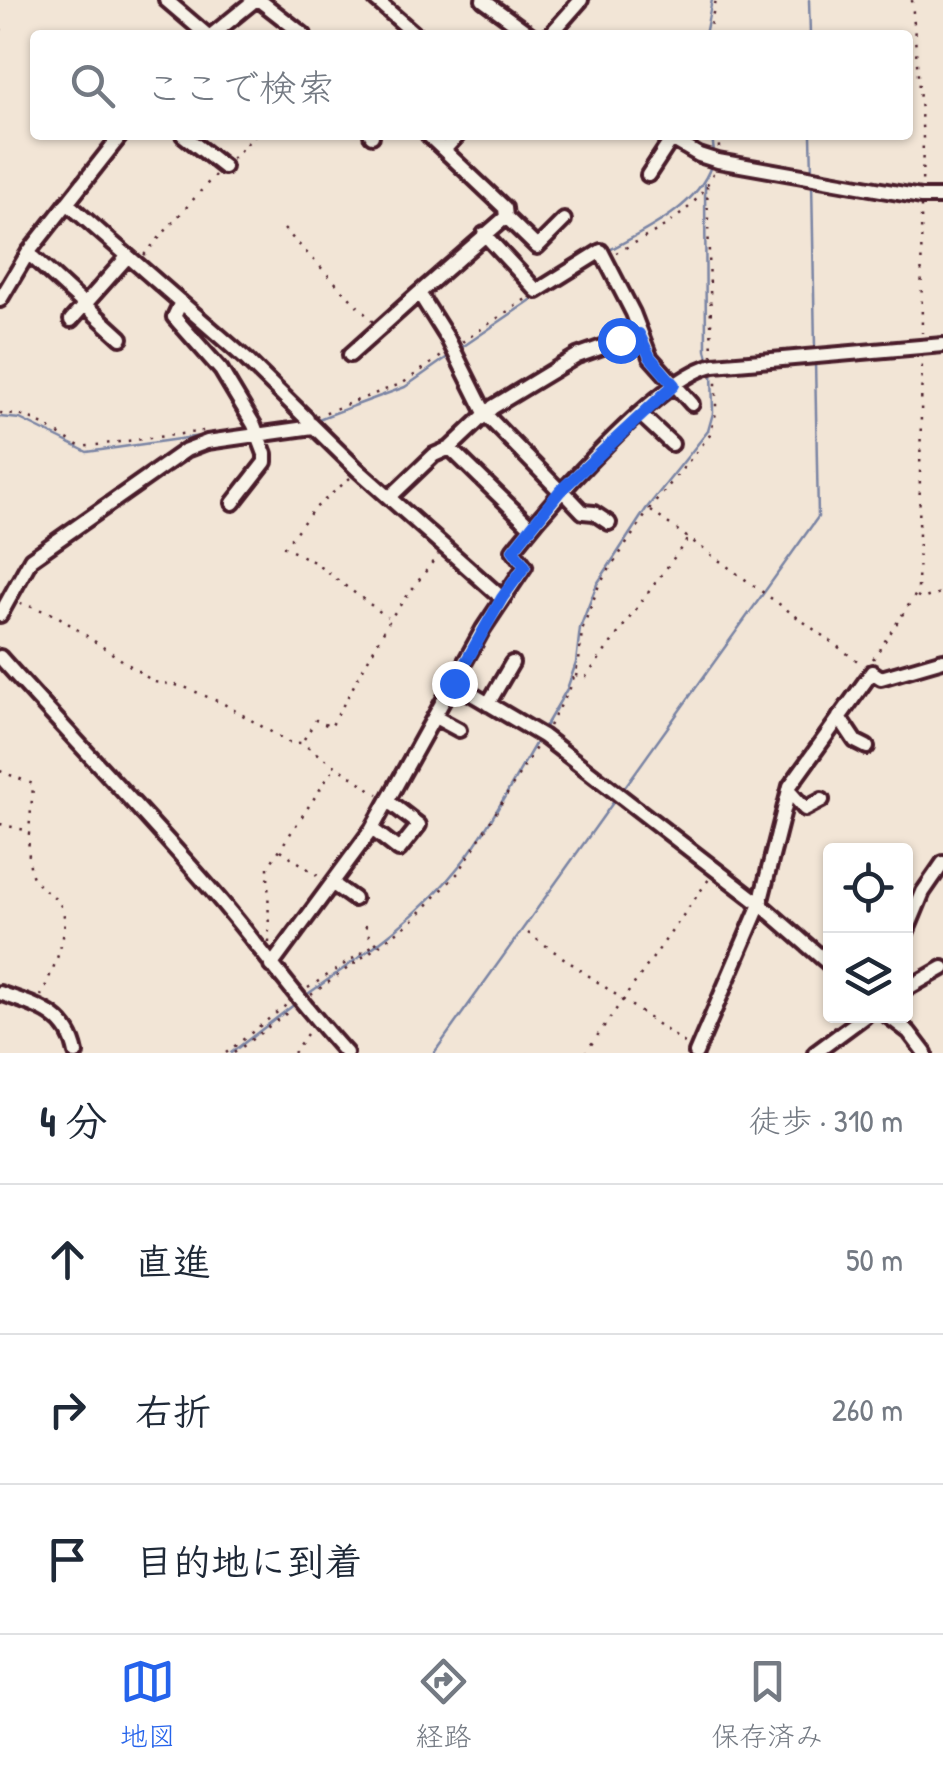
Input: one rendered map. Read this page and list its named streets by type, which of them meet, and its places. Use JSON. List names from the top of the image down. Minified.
{"page":{"search":"ここで検索","heading":["4 分","徒歩 · 310 m"],"list":[["直進","50 m"],["右折","260 m"],"目的地に到着"],"nav":["地図","経路","保存済み"]}}
